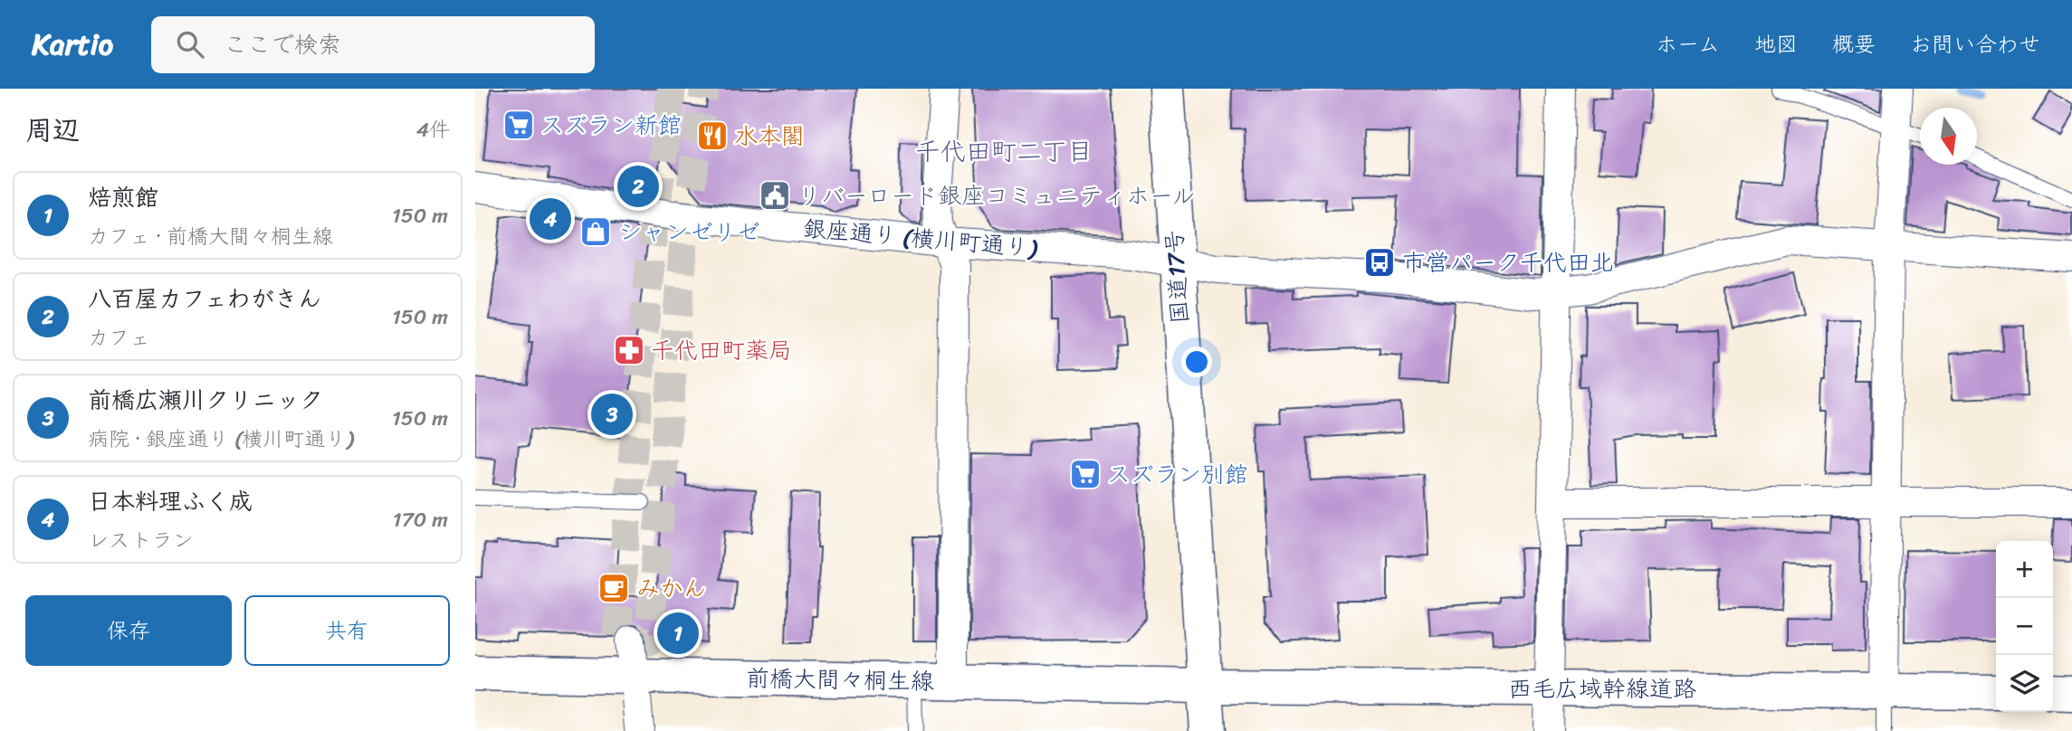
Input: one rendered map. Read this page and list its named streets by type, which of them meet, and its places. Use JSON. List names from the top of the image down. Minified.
{"streets":{"main road":["国道17号","前橋大間々桐生線","西毛広域幹線道路"],"street":["銀座通り (横川町通り)"]},"crossings":[["銀座通り (横川町通り)","国道17号"],["国道17号","前橋大間々桐生線"],["国道17号","西毛広域幹線道路"],["前橋大間々桐生線","西毛広域幹線道路"]],"districts":["千代田町二丁目"],"places":{"supermarket":["スズラン新館","スズラン別館"],"restaurant":["水本閣"],"public building":["リバーロード銀座コミュニティホール"],"shop":["シャンゼリゼ"],"bus stop":["市営パーク千代田北"],"pharmacy":["千代田町薬局"],"cafe":["みかん"]},"north":"bottom","page":{"header":"Kartio","search":"ここで検索","nav":["ホーム","地図","概要","お問い合わせ"],"heading":["周辺","4件"],"pins":["2","4","3","1"],"list":[{"mark":"1","name":"焙煎館","note":"カフェ · 前橋大間々桐生線","value":"150 m"},{"mark":"2","name":"八百屋カフェわがきん","note":"カフェ","value":"150 m"},{"mark":"3","name":"前橋広瀬川クリニック","note":"病院 · 銀座通り (横川町通り)","value":"150 m"},{"mark":"4","name":"日本料理ふく成","note":"レストラン","value":"170 m"}],"map_buttons":["+","−"],"buttons":["保存","共有"]}}
